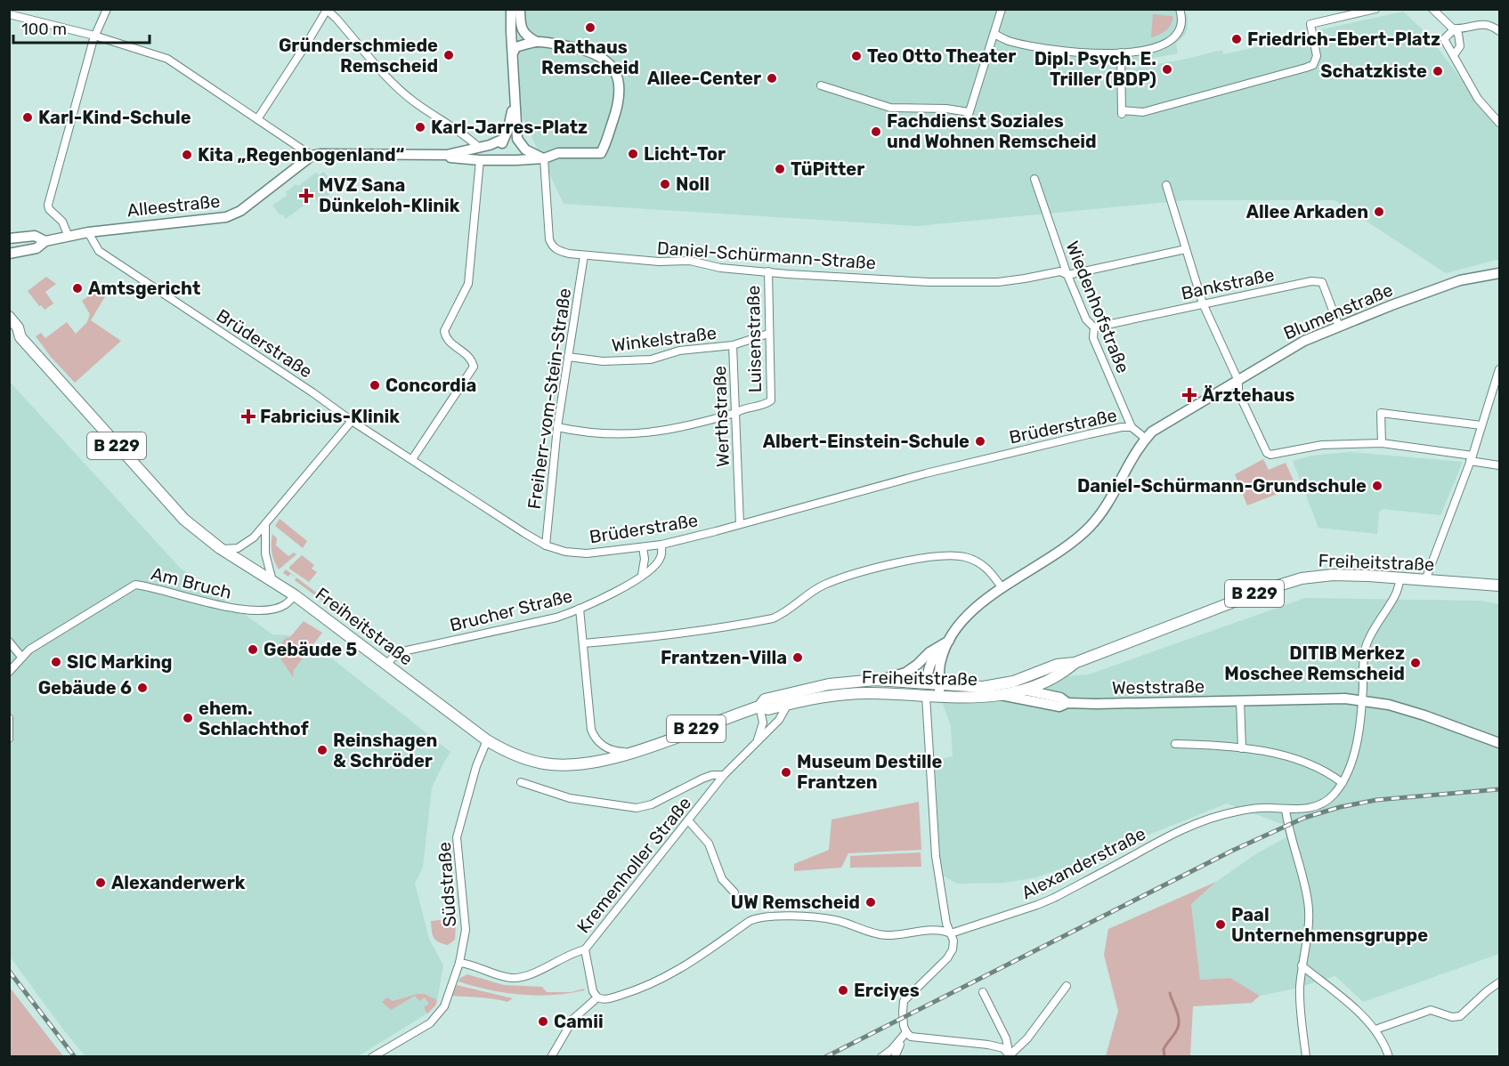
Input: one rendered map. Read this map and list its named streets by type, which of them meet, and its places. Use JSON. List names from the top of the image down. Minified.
{"streets":{"main road":["B 229","Freiheitstraße"],"street":["Alleestraße","Daniel-Schürmann-Straße","Bankstraße","Wiedenhofstraße","Blumenstraße","Winkelstraße","Luisenstraße","Brüderstraße","Freiherr-vom-Stein-Straße","Werthstraße","Am Bruch","Brucher Straße","Weststraße","Alexanderstraße","Kremenholler Straße","Südstraße"]},"crossings":[["Alleestraße","Brüderstraße"],["Daniel-Schürmann-Straße","Wiedenhofstraße"],["Daniel-Schürmann-Straße","Luisenstraße"],["Daniel-Schürmann-Straße","Freiherr-vom-Stein-Straße"],["Bankstraße","Wiedenhofstraße"],["Bankstraße","Blumenstraße"],["Wiedenhofstraße","Blumenstraße"],["Wiedenhofstraße","Brüderstraße"],["Blumenstraße","Freiheitstraße"],["Winkelstraße","Freiherr-vom-Stein-Straße"],["Winkelstraße","Werthstraße"],["Luisenstraße","Werthstraße"],["Brüderstraße","Freiherr-vom-Stein-Straße"],["Brüderstraße","Werthstraße"],["Brüderstraße","Brucher Straße"],["Freiheitstraße","Am Bruch"],["Freiheitstraße","Brucher Straße"],["Freiheitstraße","Weststraße"],["Freiheitstraße","Kremenholler Straße"],["Freiheitstraße","Südstraße"],["Alexanderstraße","Kremenholler Straße"]],"places":{"other":["Rathaus Remscheid","Friedrich-Ebert-Platz","Gründerschmiede Remscheid","Teo Otto Theater","Dipl. Psych. E. Triller (BDP)","Schatzkiste","Allee-Center","Karl-Kind-Schule","Karl-Jarres-Platz","Fachdienst Soziales und Wohnen Remscheid","Licht-Tor","Kita „Regenbogenland“","TüPitter","Noll","Allee Arkaden","Amtsgericht","Concordia","Albert-Einstein-Schule","Daniel-Schürmann-Grundschule","Gebäude 5","Frantzen-Villa","SIC Marking","DITIB Merkez Moschee Remscheid","Gebäude 6","ehem. Schlachthof","Reinshagen & Schröder","Museum Destille Frantzen","Alexanderwerk","UW Remscheid","Paal Unternehmensgruppe","Erciyes","Camii"],"health":["MVZ Sana Dünkeloh-Klinik","Ärztehaus","Fabricius-Klinik"]},"scale_bar":"100 m"}
